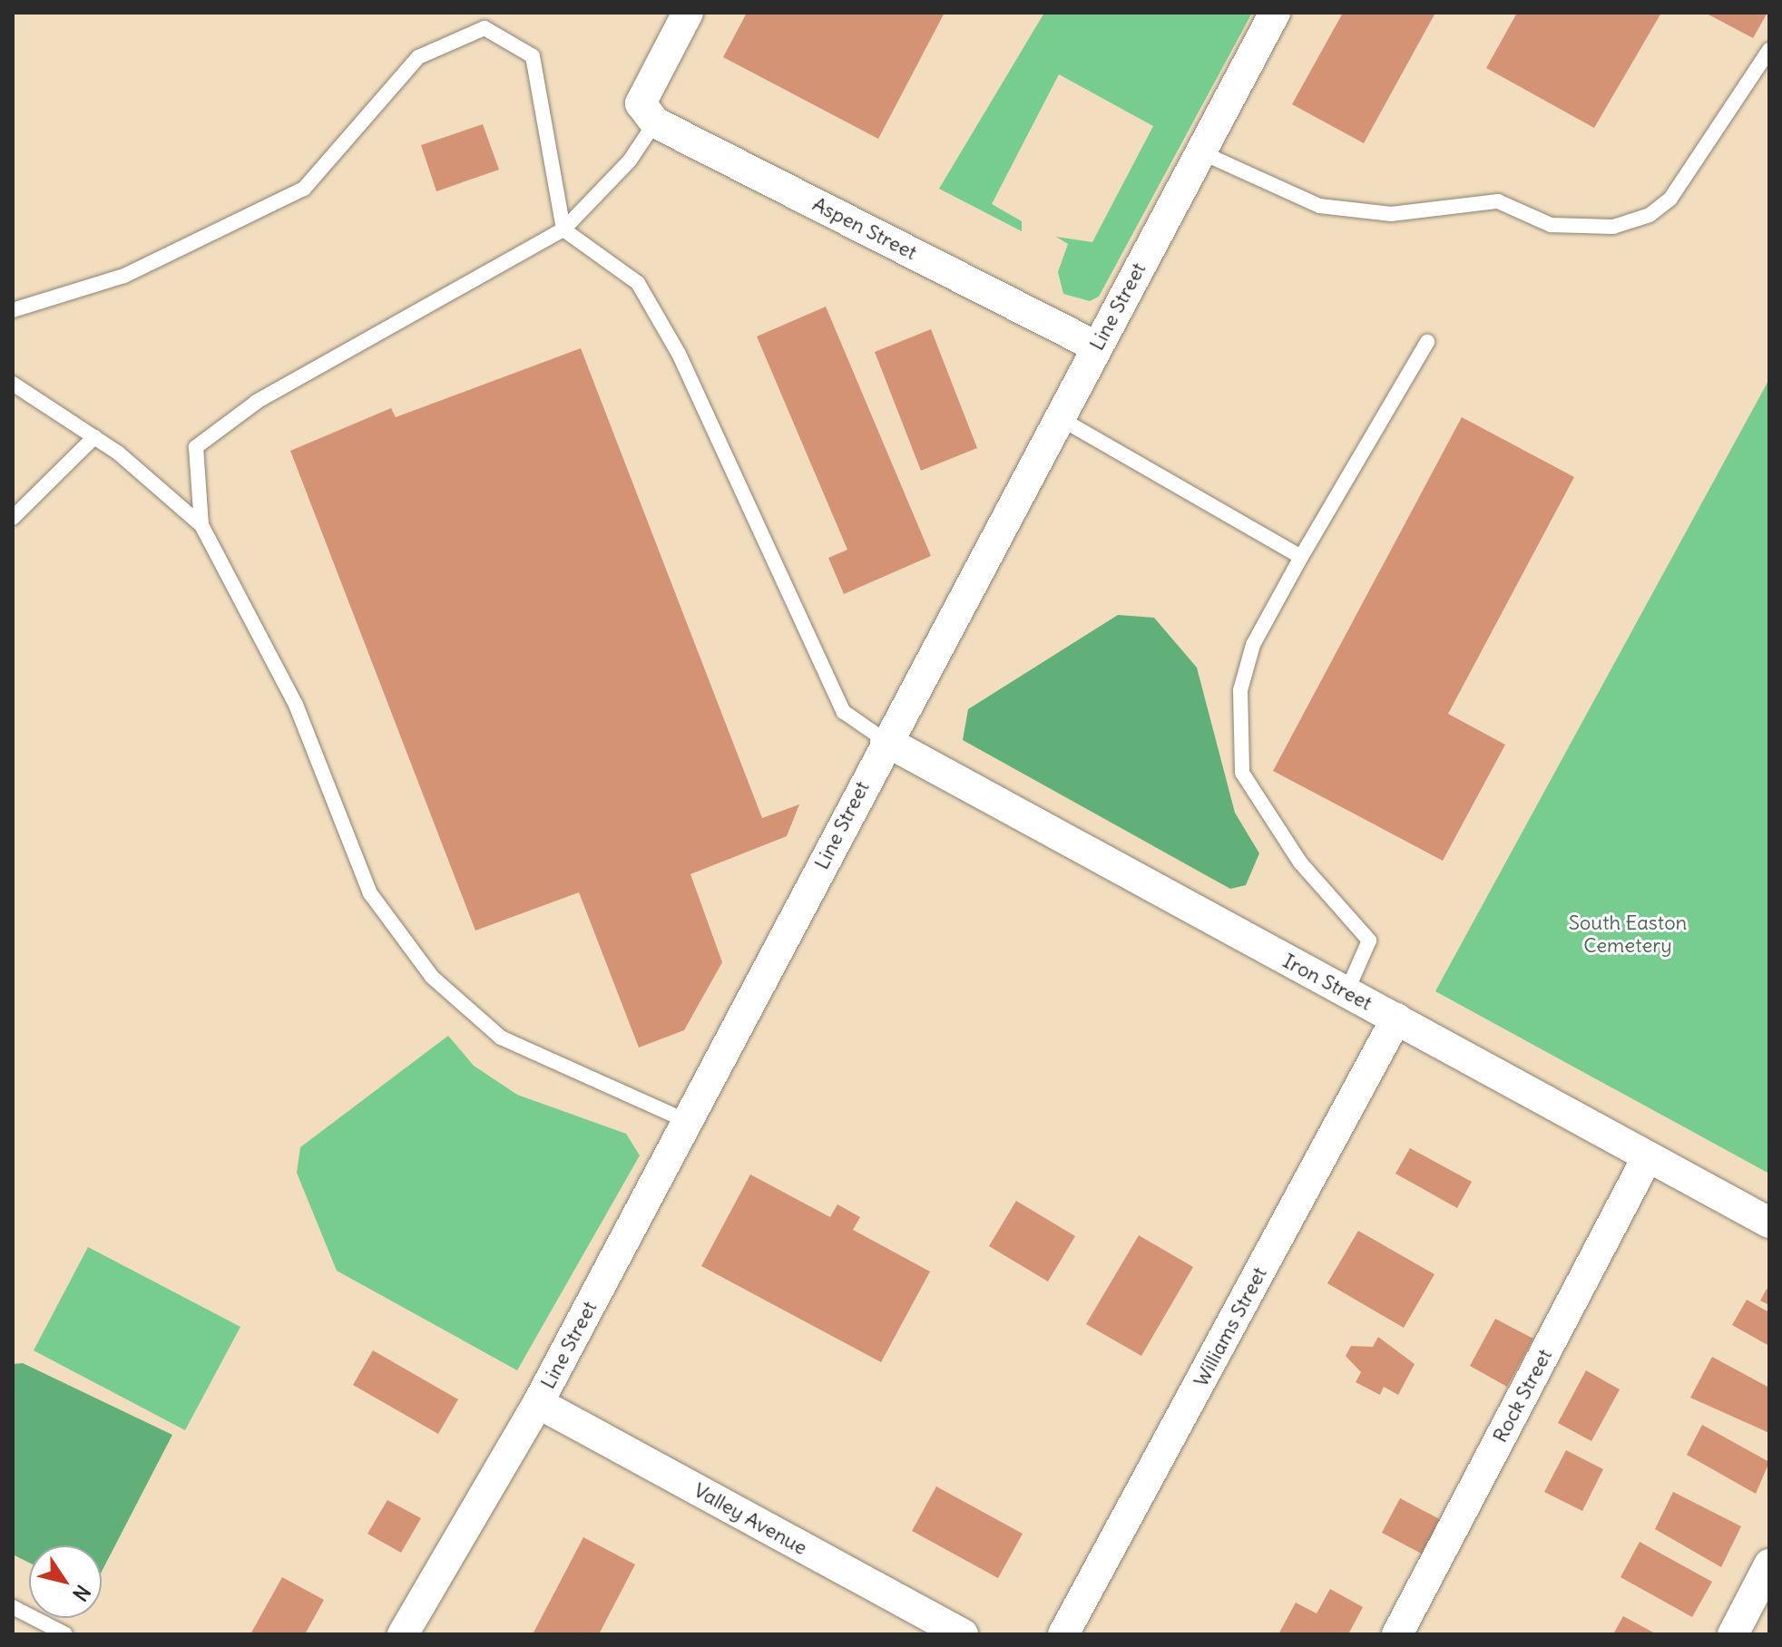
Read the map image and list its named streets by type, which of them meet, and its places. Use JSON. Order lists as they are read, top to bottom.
{
  "streets": {
    "street": [
      "Aspen Street",
      "Line Street",
      "Iron Street",
      "Williams Street",
      "Rock Street",
      "Valley Avenue"
    ]
  },
  "crossings": [
    ["Aspen Street", "Line Street"],
    ["Line Street", "Iron Street"],
    ["Line Street", "Valley Avenue"],
    ["Iron Street", "Williams Street"],
    ["Iron Street", "Rock Street"]
  ],
  "parks": ["South Easton Cemetery"],
  "north": "bottom right"
}
